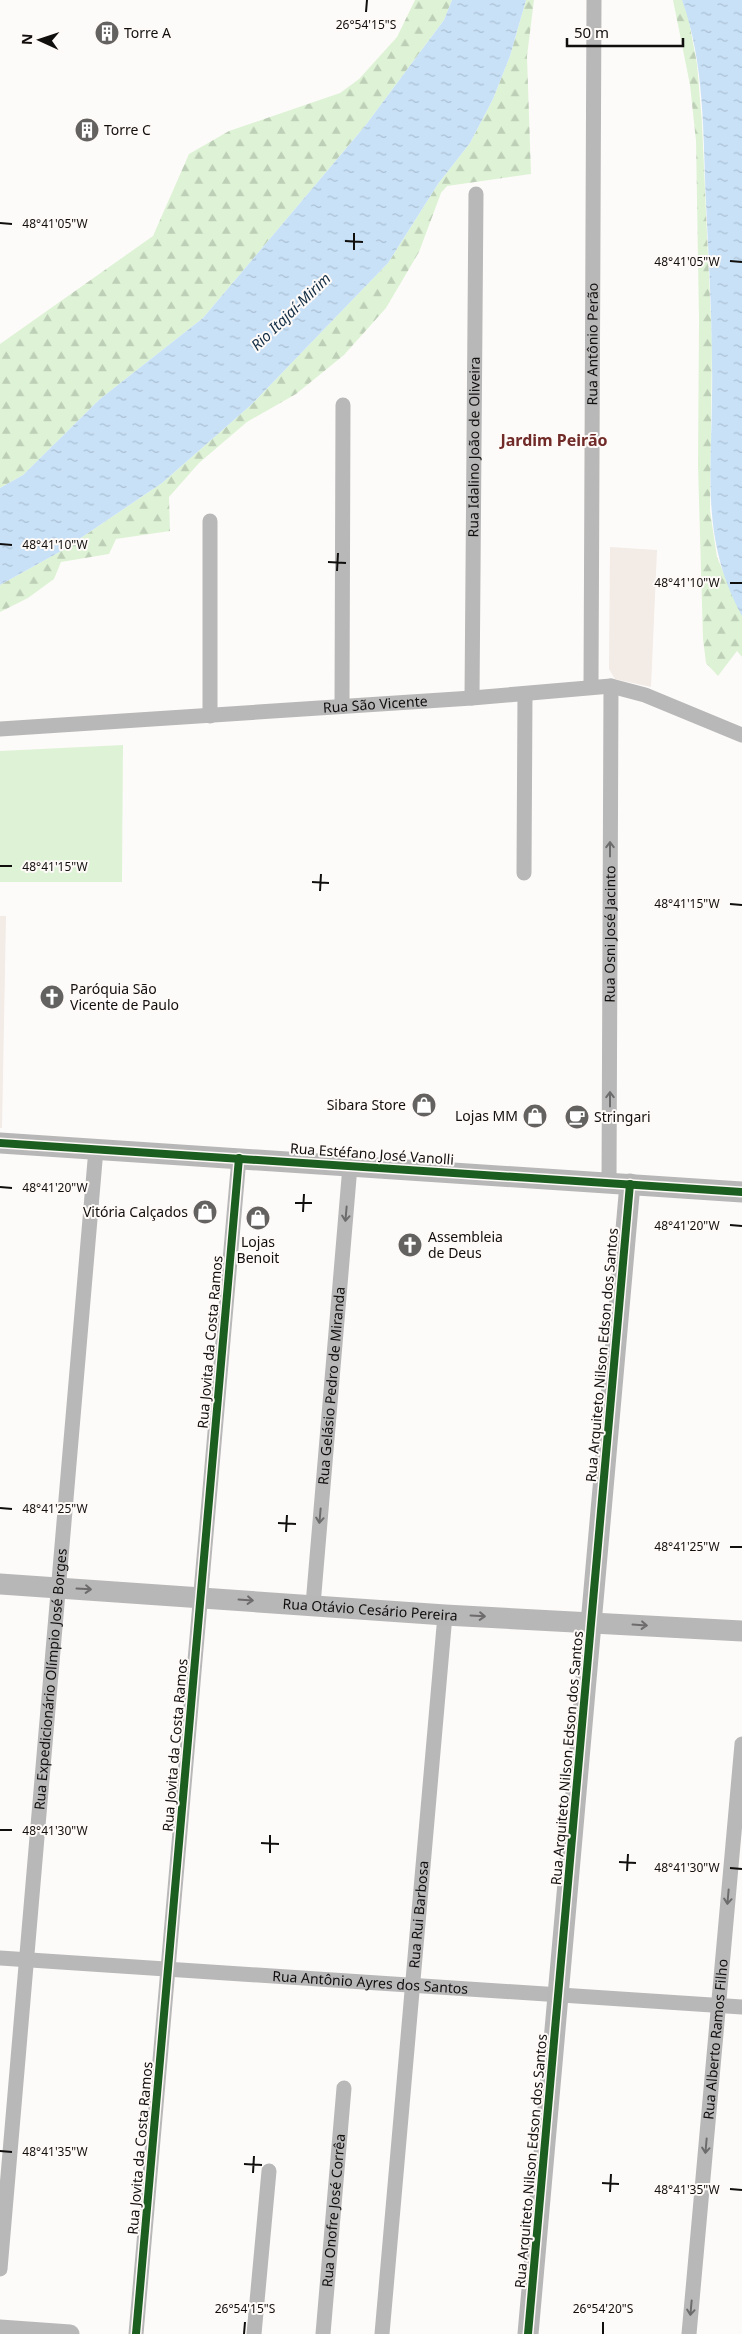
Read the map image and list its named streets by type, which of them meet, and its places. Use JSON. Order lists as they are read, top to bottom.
{
  "streets": {
    "main road": ["Rua Estéfano José Vanolli", "Rua Arquiteto Nilson Edson dos Santos", "Rua Otávio Cesário Pereira"],
    "street": [
      "Rua Antônio Perão",
      "Rua Idalino João de Oliveira",
      "Rua São Vicente",
      "Rua Osni José Jacinto",
      "Rua Jovita da Costa Ramos",
      "Rua Gelásio Pedro de Miranda",
      "Rua Expedicionário Olímpio José Borges",
      "Rua Rui Barbosa",
      "Rua Antônio Ayres dos Santos",
      "Rua Alberto Ramos Filho",
      "Rua Onofre José Corrêa"
    ]
  },
  "crossings": [
    ["Rua Antônio Perão", "Rua São Vicente"],
    ["Rua Idalino João de Oliveira", "Rua São Vicente"],
    ["Rua São Vicente", "Rua Osni José Jacinto"],
    ["Rua Osni José Jacinto", "Rua Estéfano José Vanolli"],
    ["Rua Estéfano José Vanolli", "Rua Jovita da Costa Ramos"],
    ["Rua Estéfano José Vanolli", "Rua Arquiteto Nilson Edson dos Santos"],
    ["Rua Estéfano José Vanolli", "Rua Gelásio Pedro de Miranda"],
    ["Rua Estéfano José Vanolli", "Rua Expedicionário Olímpio José Borges"],
    ["Rua Jovita da Costa Ramos", "Rua Otávio Cesário Pereira"],
    ["Rua Jovita da Costa Ramos", "Rua Antônio Ayres dos Santos"],
    ["Rua Arquiteto Nilson Edson dos Santos", "Rua Otávio Cesário Pereira"],
    ["Rua Arquiteto Nilson Edson dos Santos", "Rua Antônio Ayres dos Santos"],
    ["Rua Gelásio Pedro de Miranda", "Rua Otávio Cesário Pereira"],
    ["Rua Otávio Cesário Pereira", "Rua Expedicionário Olímpio José Borges"],
    ["Rua Otávio Cesário Pereira", "Rua Rui Barbosa"],
    ["Rua Expedicionário Olímpio José Borges", "Rua Antônio Ayres dos Santos"],
    ["Rua Rui Barbosa", "Rua Antônio Ayres dos Santos"],
    ["Rua Antônio Ayres dos Santos", "Rua Alberto Ramos Filho"]
  ],
  "one_way": ["Rua Gelásio Pedro de Miranda", "Rua Otávio Cesário Pereira", "Rua Alberto Ramos Filho"],
  "districts": ["Jardim Peirão"],
  "water": ["Rio Itajaí-Mirim"],
  "places": {
    "building": ["Torre A", "Torre C"],
    "church": ["Paróquia São Vicente de Paulo", "Assembleia de Deus"],
    "shop": [
      "Sibara Store",
      "Lojas MM",
      "Vitória Calçados",
      "Lojas Benoit"
    ],
    "cafe": ["Stringari"]
  },
  "scale_bar": "50 m",
  "north": "left",
  "coordinates": [
    "26°54'15\"S",
    "48°41'05\"W",
    "48°41'10\"W",
    "48°41'15\"W",
    "48°41'20\"W",
    "48°41'25\"W",
    "48°41'30\"W",
    "48°41'35\"W",
    "26°54'20\"S"
  ]
}
